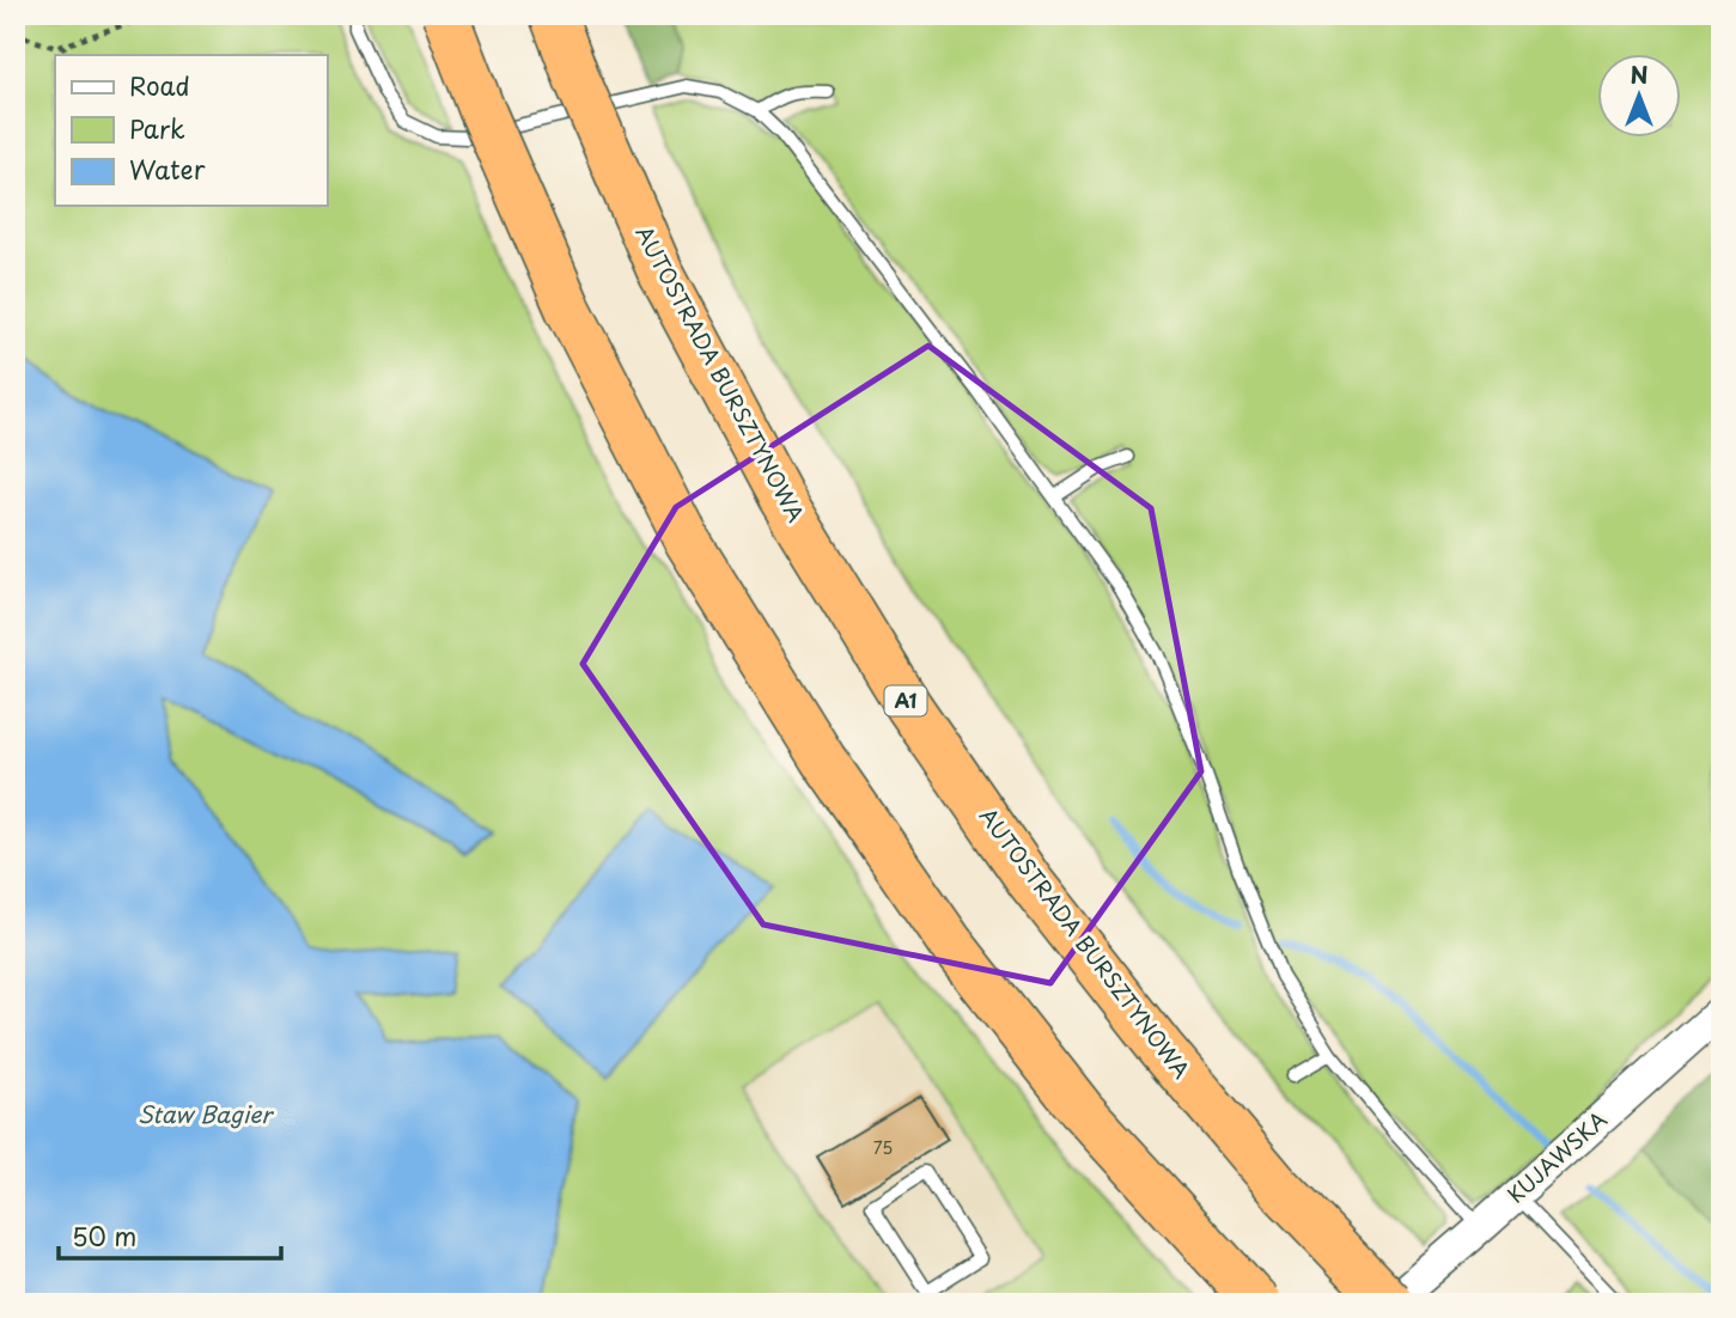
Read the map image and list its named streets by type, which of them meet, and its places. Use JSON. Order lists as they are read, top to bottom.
{
  "streets": {
    "highway": ["AUTOSTRADA BURSZTYNOWA", "A1"],
    "street": ["KUJAWSKA"]
  },
  "crossings": [
    ["AUTOSTRADA BURSZTYNOWA", "KUJAWSKA"]
  ],
  "water": ["Staw Bagier"],
  "house_numbers": ["75"],
  "legend": ["Road", "Park", "Water"],
  "scale_bar": "50 m",
  "north": "top"
}
